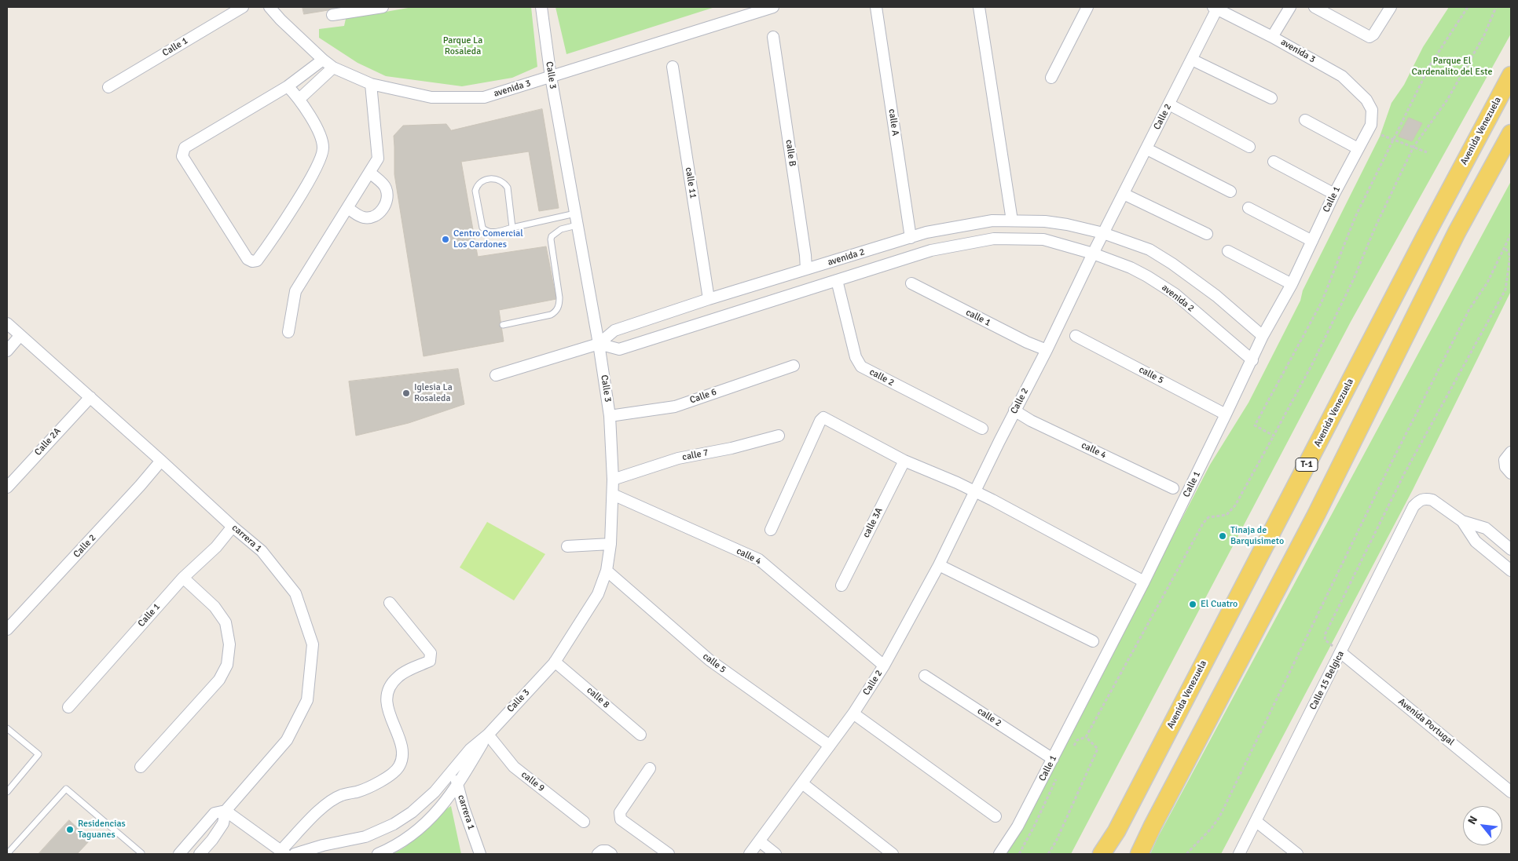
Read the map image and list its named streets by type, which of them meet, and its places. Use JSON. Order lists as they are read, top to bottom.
{
  "streets": {
    "main road": ["Avenida Venezuela", "T-1"],
    "street": [
      "Calle 1",
      "avenida 3",
      "Calle 3",
      "Calle 2",
      "calle A",
      "calle B",
      "calle 11",
      "avenida 2",
      "calle 1",
      "calle 5",
      "calle 2",
      "Calle 6",
      "Calle 2A",
      "calle 4",
      "calle 7",
      "calle 3A",
      "carrera 1",
      "Calle 15 Belgica",
      "calle 8",
      "Avenida Portugal",
      "calle 9"
    ]
  },
  "crossings": [
    ["Calle 1", "avenida 3"],
    ["Calle 1", "avenida 2"],
    ["Calle 1", "calle 5"],
    ["Calle 1", "calle 2"],
    ["Calle 1", "carrera 1"],
    ["avenida 3", "Calle 3"],
    ["avenida 3", "Calle 2"],
    ["Calle 3", "avenida 2"],
    ["Calle 3", "calle 5"],
    ["Calle 3", "Calle 6"],
    ["Calle 3", "calle 4"],
    ["Calle 3", "calle 7"],
    ["Calle 3", "calle 8"],
    ["Calle 3", "calle 9"],
    ["Calle 2", "avenida 2"],
    ["Calle 2", "calle 1"],
    ["Calle 2", "calle 5"],
    ["Calle 2", "calle 4"],
    ["Calle 2", "carrera 1"],
    ["calle A", "avenida 2"],
    ["calle B", "avenida 2"],
    ["calle 11", "avenida 2"],
    ["avenida 2", "calle 2"],
    ["Calle 2A", "carrera 1"],
    ["Calle 15 Belgica", "Avenida Portugal"]
  ],
  "parks": ["Parque La Rosaleda", "Parque El Cardenalito del Este"],
  "places": [
    "Centro Comercial Los Cardones",
    "Iglesia La Rosaleda",
    "Tinaja de Barquisimeto",
    "El Cuatro",
    "Residencias Taguanes"
  ],
  "north": "top left"
}
